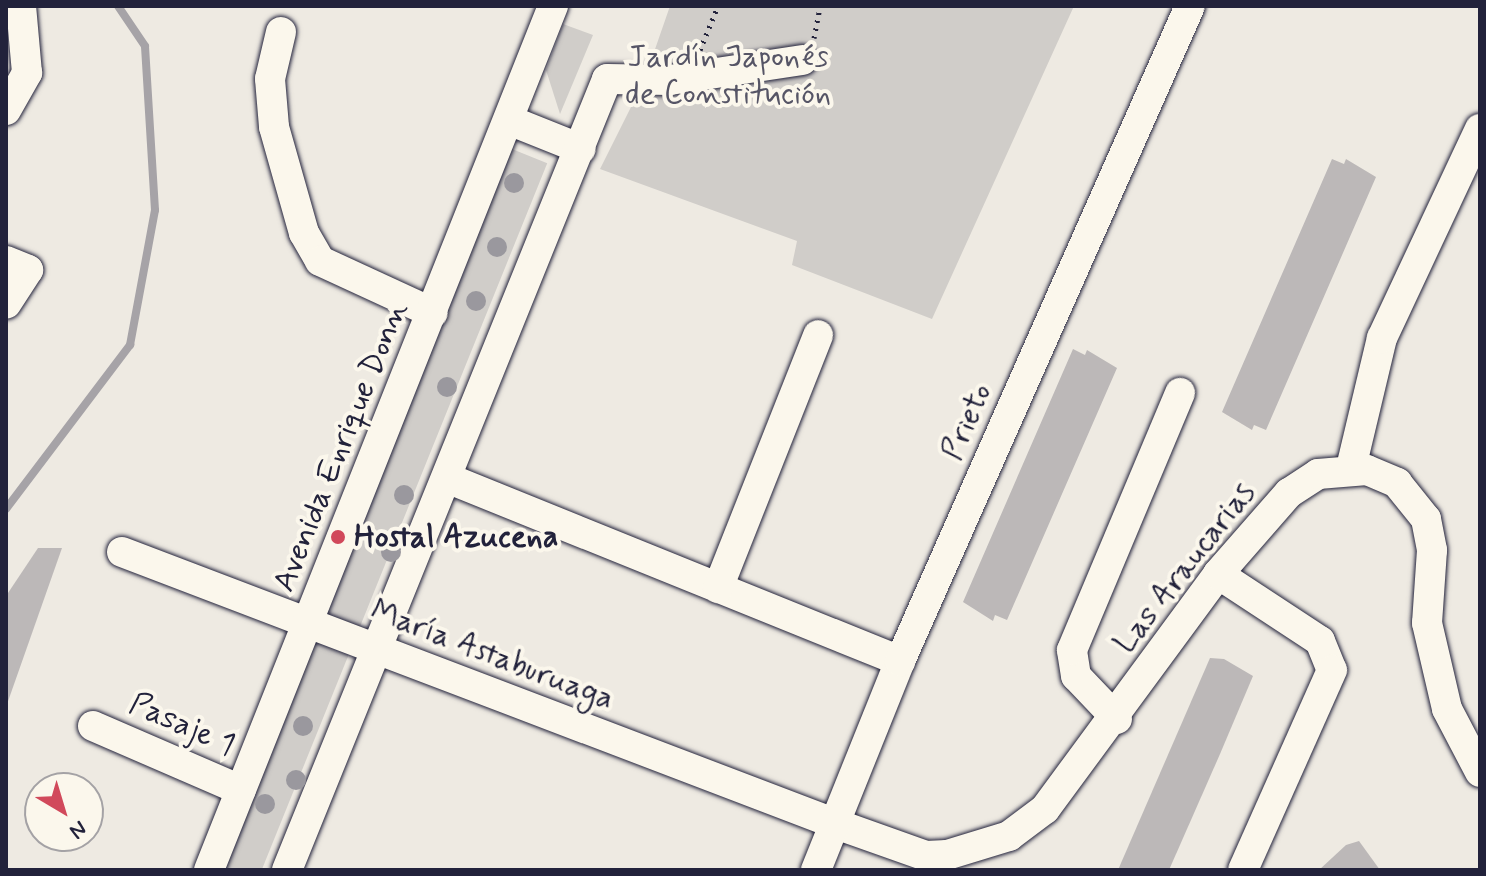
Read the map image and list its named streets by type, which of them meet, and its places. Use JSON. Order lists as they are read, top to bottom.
{
  "streets": {
    "street": [
      "Prieto",
      "Avenida Enrique Donn",
      "Las Araucarias",
      "María Astaburuaga",
      "Pasaje 1"
    ]
  },
  "crossings": [
    ["Prieto", "Las Araucarias"],
    ["Prieto", "María Astaburuaga"],
    ["Avenida Enrique Donn", "María Astaburuaga"],
    ["Avenida Enrique Donn", "Pasaje 1"],
    ["Las Araucarias", "María Astaburuaga"]
  ],
  "parks": ["Jardín Japonés de Constitución"],
  "places": ["Hostal Azucena"],
  "north": "bottom right"
}
